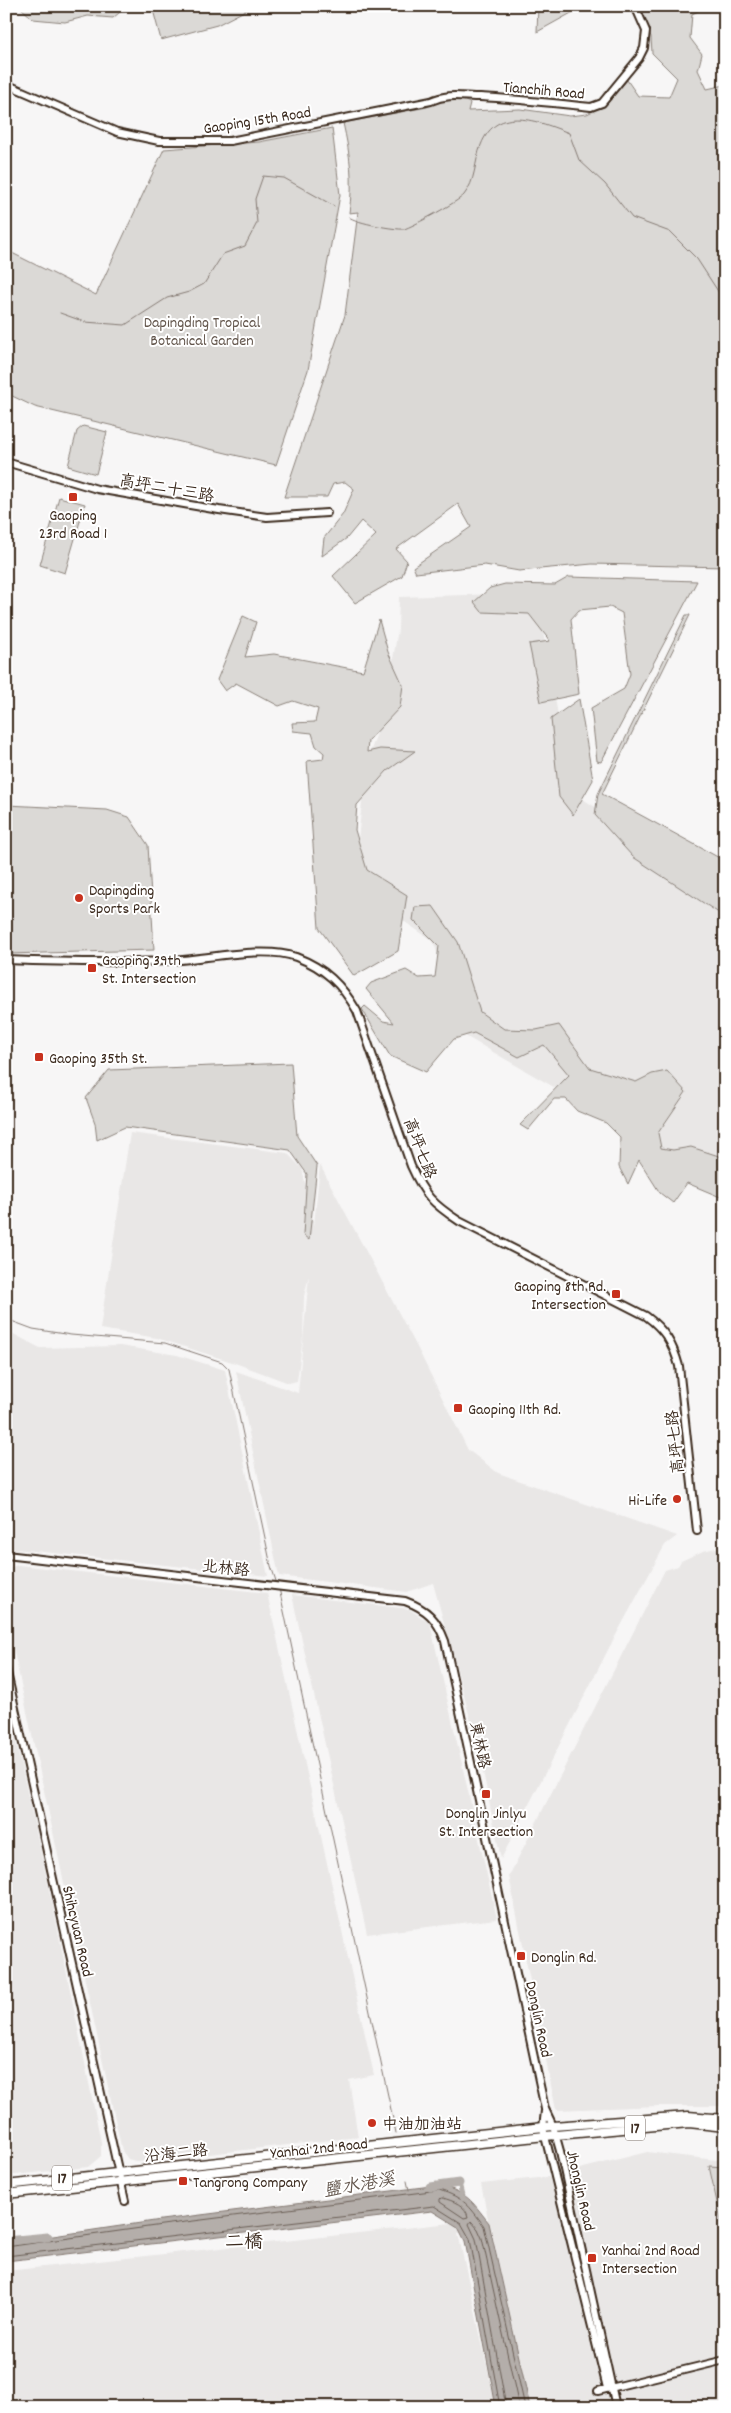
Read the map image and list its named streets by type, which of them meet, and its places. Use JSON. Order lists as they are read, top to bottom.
{
  "streets": {
    "main road": ["17", "Yanhai 2nd Road", "沿海二路"],
    "street": [
      "Tianchih Road",
      "Gaoping 15th Road",
      "高坪二十三路",
      "高坪七路",
      "北林路",
      "Shihcyuan Road",
      "Donglin Road",
      "Jhonglin Road"
    ]
  },
  "crossings": [
    ["Tianchih Road", "Gaoping 15th Road"],
    ["北林路", "Donglin Road"],
    ["Shihcyuan Road", "17"],
    ["Shihcyuan Road", "Yanhai 2nd Road"],
    ["Shihcyuan Road", "沿海二路"],
    ["Donglin Road", "Jhonglin Road"],
    ["17", "Yanhai 2nd Road"],
    ["17", "沿海二路"],
    ["17", "Jhonglin Road"],
    ["Yanhai 2nd Road", "沿海二路"],
    ["Yanhai 2nd Road", "Jhonglin Road"]
  ],
  "districts": ["二橋"],
  "water": ["鹽水港溪"],
  "parks": ["Dapingding Tropical Botanical Garden"],
  "places": {
    "transit": [
      "Gaoping 23rd Road 1",
      "Gaoping 39th St. Intersection",
      "Gaoping 35th St.",
      "Gaoping 8th Rd. Intersection",
      "Gaoping 11th Rd.",
      "Donglin Jinlyu St. Intersection",
      "Donglin Rd.",
      "Tangrong Company",
      "Yanhai 2nd Road Intersection"
    ],
    "other": ["Dapingding Sports Park", "Hi-Life", "中油加油站"]
  }
}
